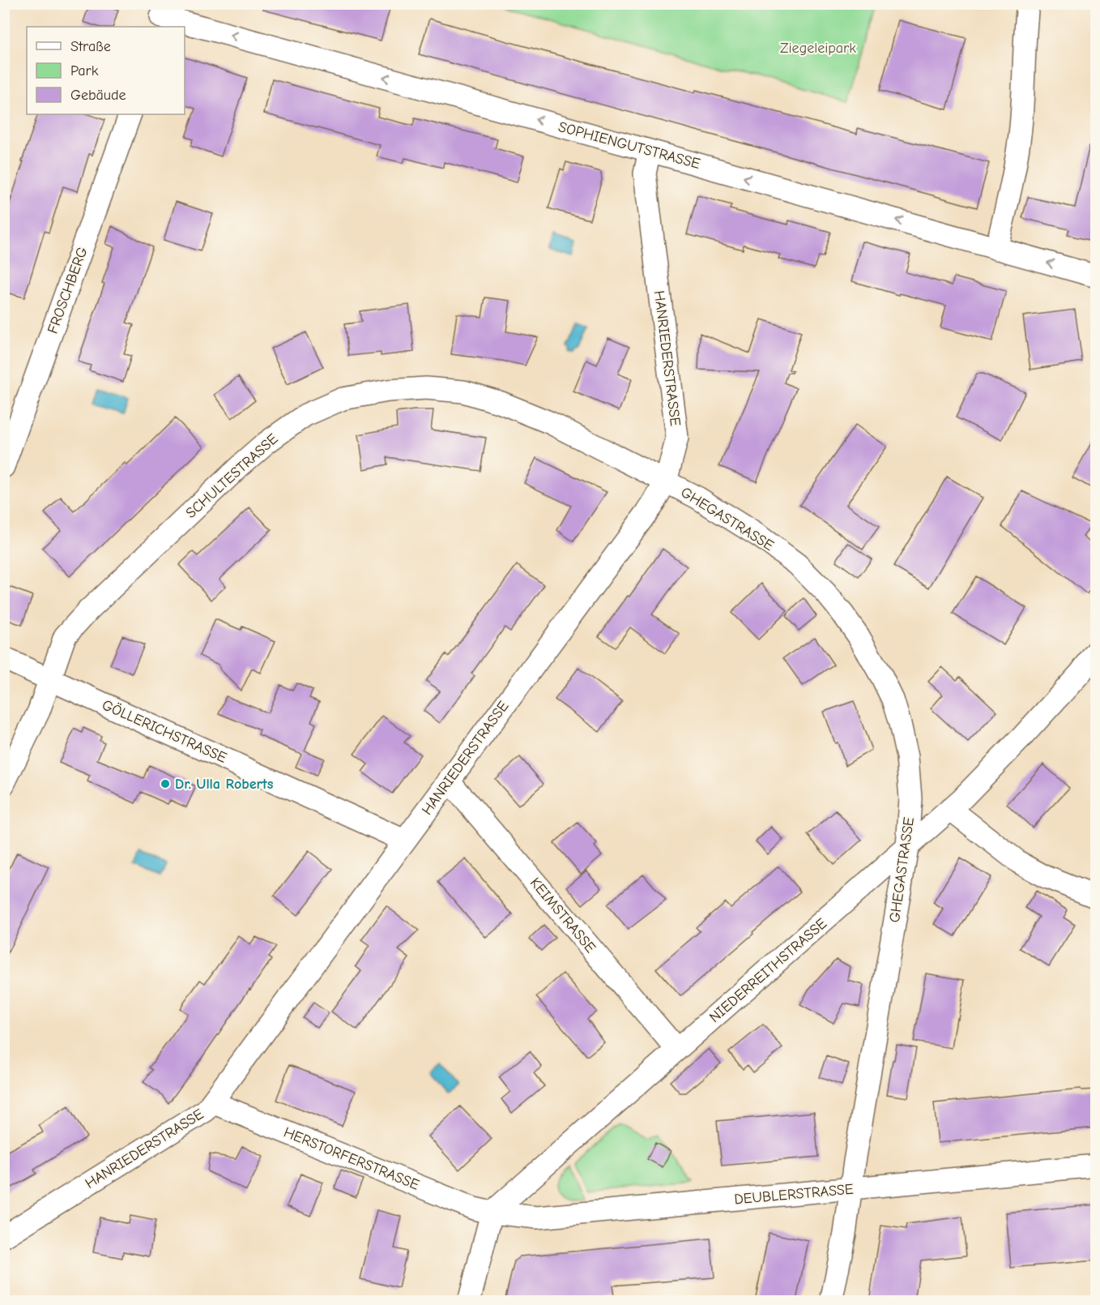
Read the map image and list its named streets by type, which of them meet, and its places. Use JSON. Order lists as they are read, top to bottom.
{
  "streets": {
    "street": [
      "SOPHIENGUTSTRASSE",
      "FROSCHBERG",
      "HANRIEDERSTRASSE",
      "SCHULTESTRASSE",
      "GHEGASTRASSE",
      "GÖLLERICHSTRASSE",
      "KEIMSTRASSE",
      "NIEDERREITHSTRASSE",
      "HERSTORFERSTRASSE",
      "DEUBLERSTRASSE"
    ]
  },
  "crossings": [
    ["SOPHIENGUTSTRASSE", "HANRIEDERSTRASSE"],
    ["HANRIEDERSTRASSE", "SCHULTESTRASSE"],
    ["HANRIEDERSTRASSE", "GHEGASTRASSE"],
    ["HANRIEDERSTRASSE", "GÖLLERICHSTRASSE"],
    ["HANRIEDERSTRASSE", "KEIMSTRASSE"],
    ["HANRIEDERSTRASSE", "HERSTORFERSTRASSE"],
    ["SCHULTESTRASSE", "GHEGASTRASSE"],
    ["SCHULTESTRASSE", "GÖLLERICHSTRASSE"],
    ["GHEGASTRASSE", "NIEDERREITHSTRASSE"],
    ["GHEGASTRASSE", "DEUBLERSTRASSE"],
    ["KEIMSTRASSE", "NIEDERREITHSTRASSE"],
    ["NIEDERREITHSTRASSE", "HERSTORFERSTRASSE"],
    ["NIEDERREITHSTRASSE", "DEUBLERSTRASSE"],
    ["HERSTORFERSTRASSE", "DEUBLERSTRASSE"]
  ],
  "one_way": ["SOPHIENGUTSTRASSE"],
  "parks": ["Ziegeleipark"],
  "places": ["Dr. Ulla Roberts"],
  "legend": ["Straße", "Park", "Gebäude"]
}
